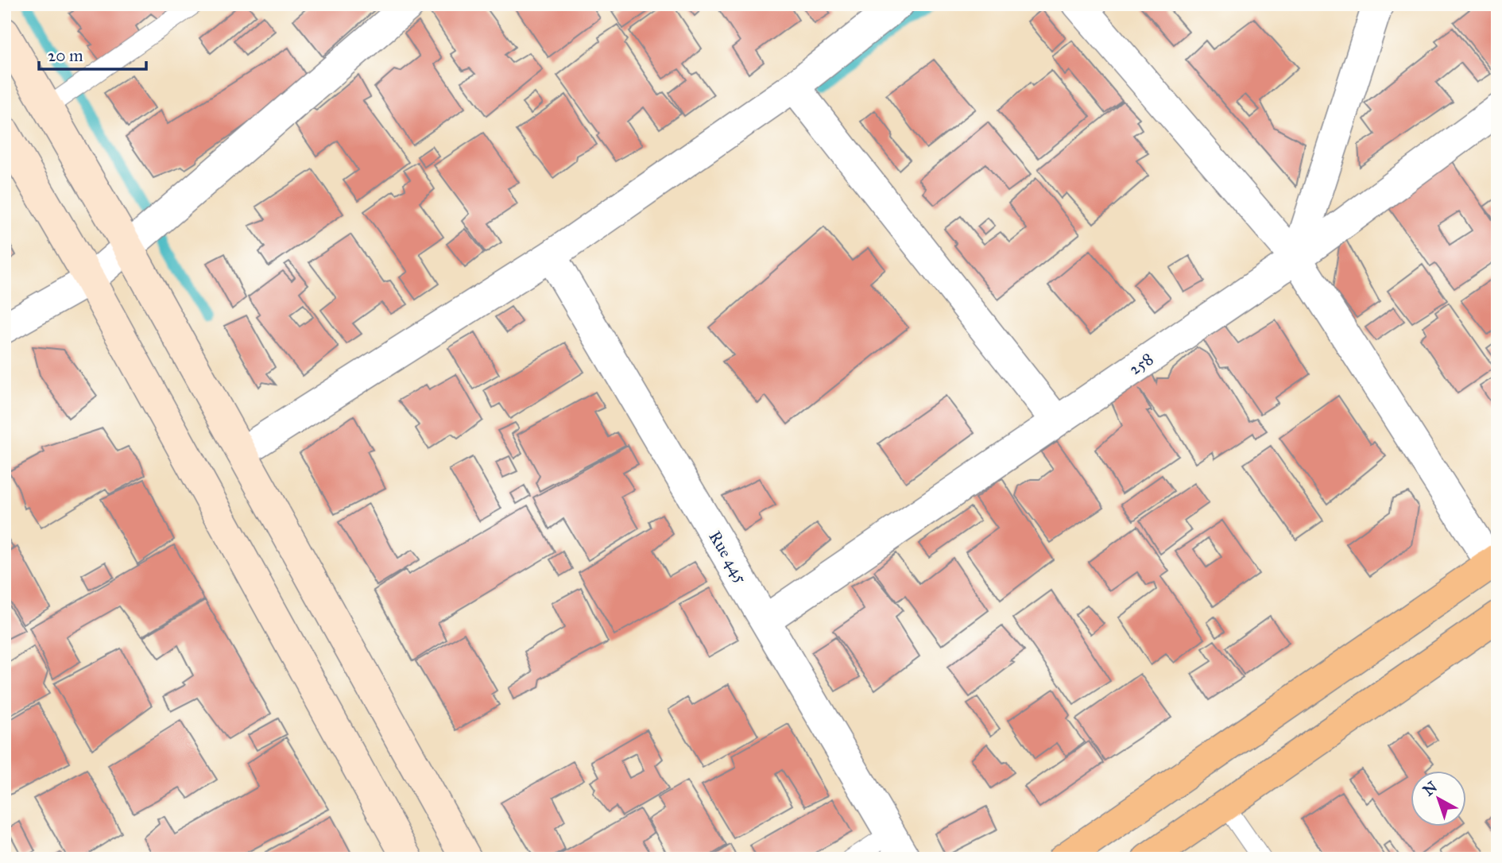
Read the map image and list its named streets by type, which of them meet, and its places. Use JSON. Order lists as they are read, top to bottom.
{
  "streets": {
    "street": ["258", "Rue 445"]
  },
  "crossings": [
    ["258", "Rue 445"]
  ],
  "scale_bar": "20 m",
  "north": "top left"
}
